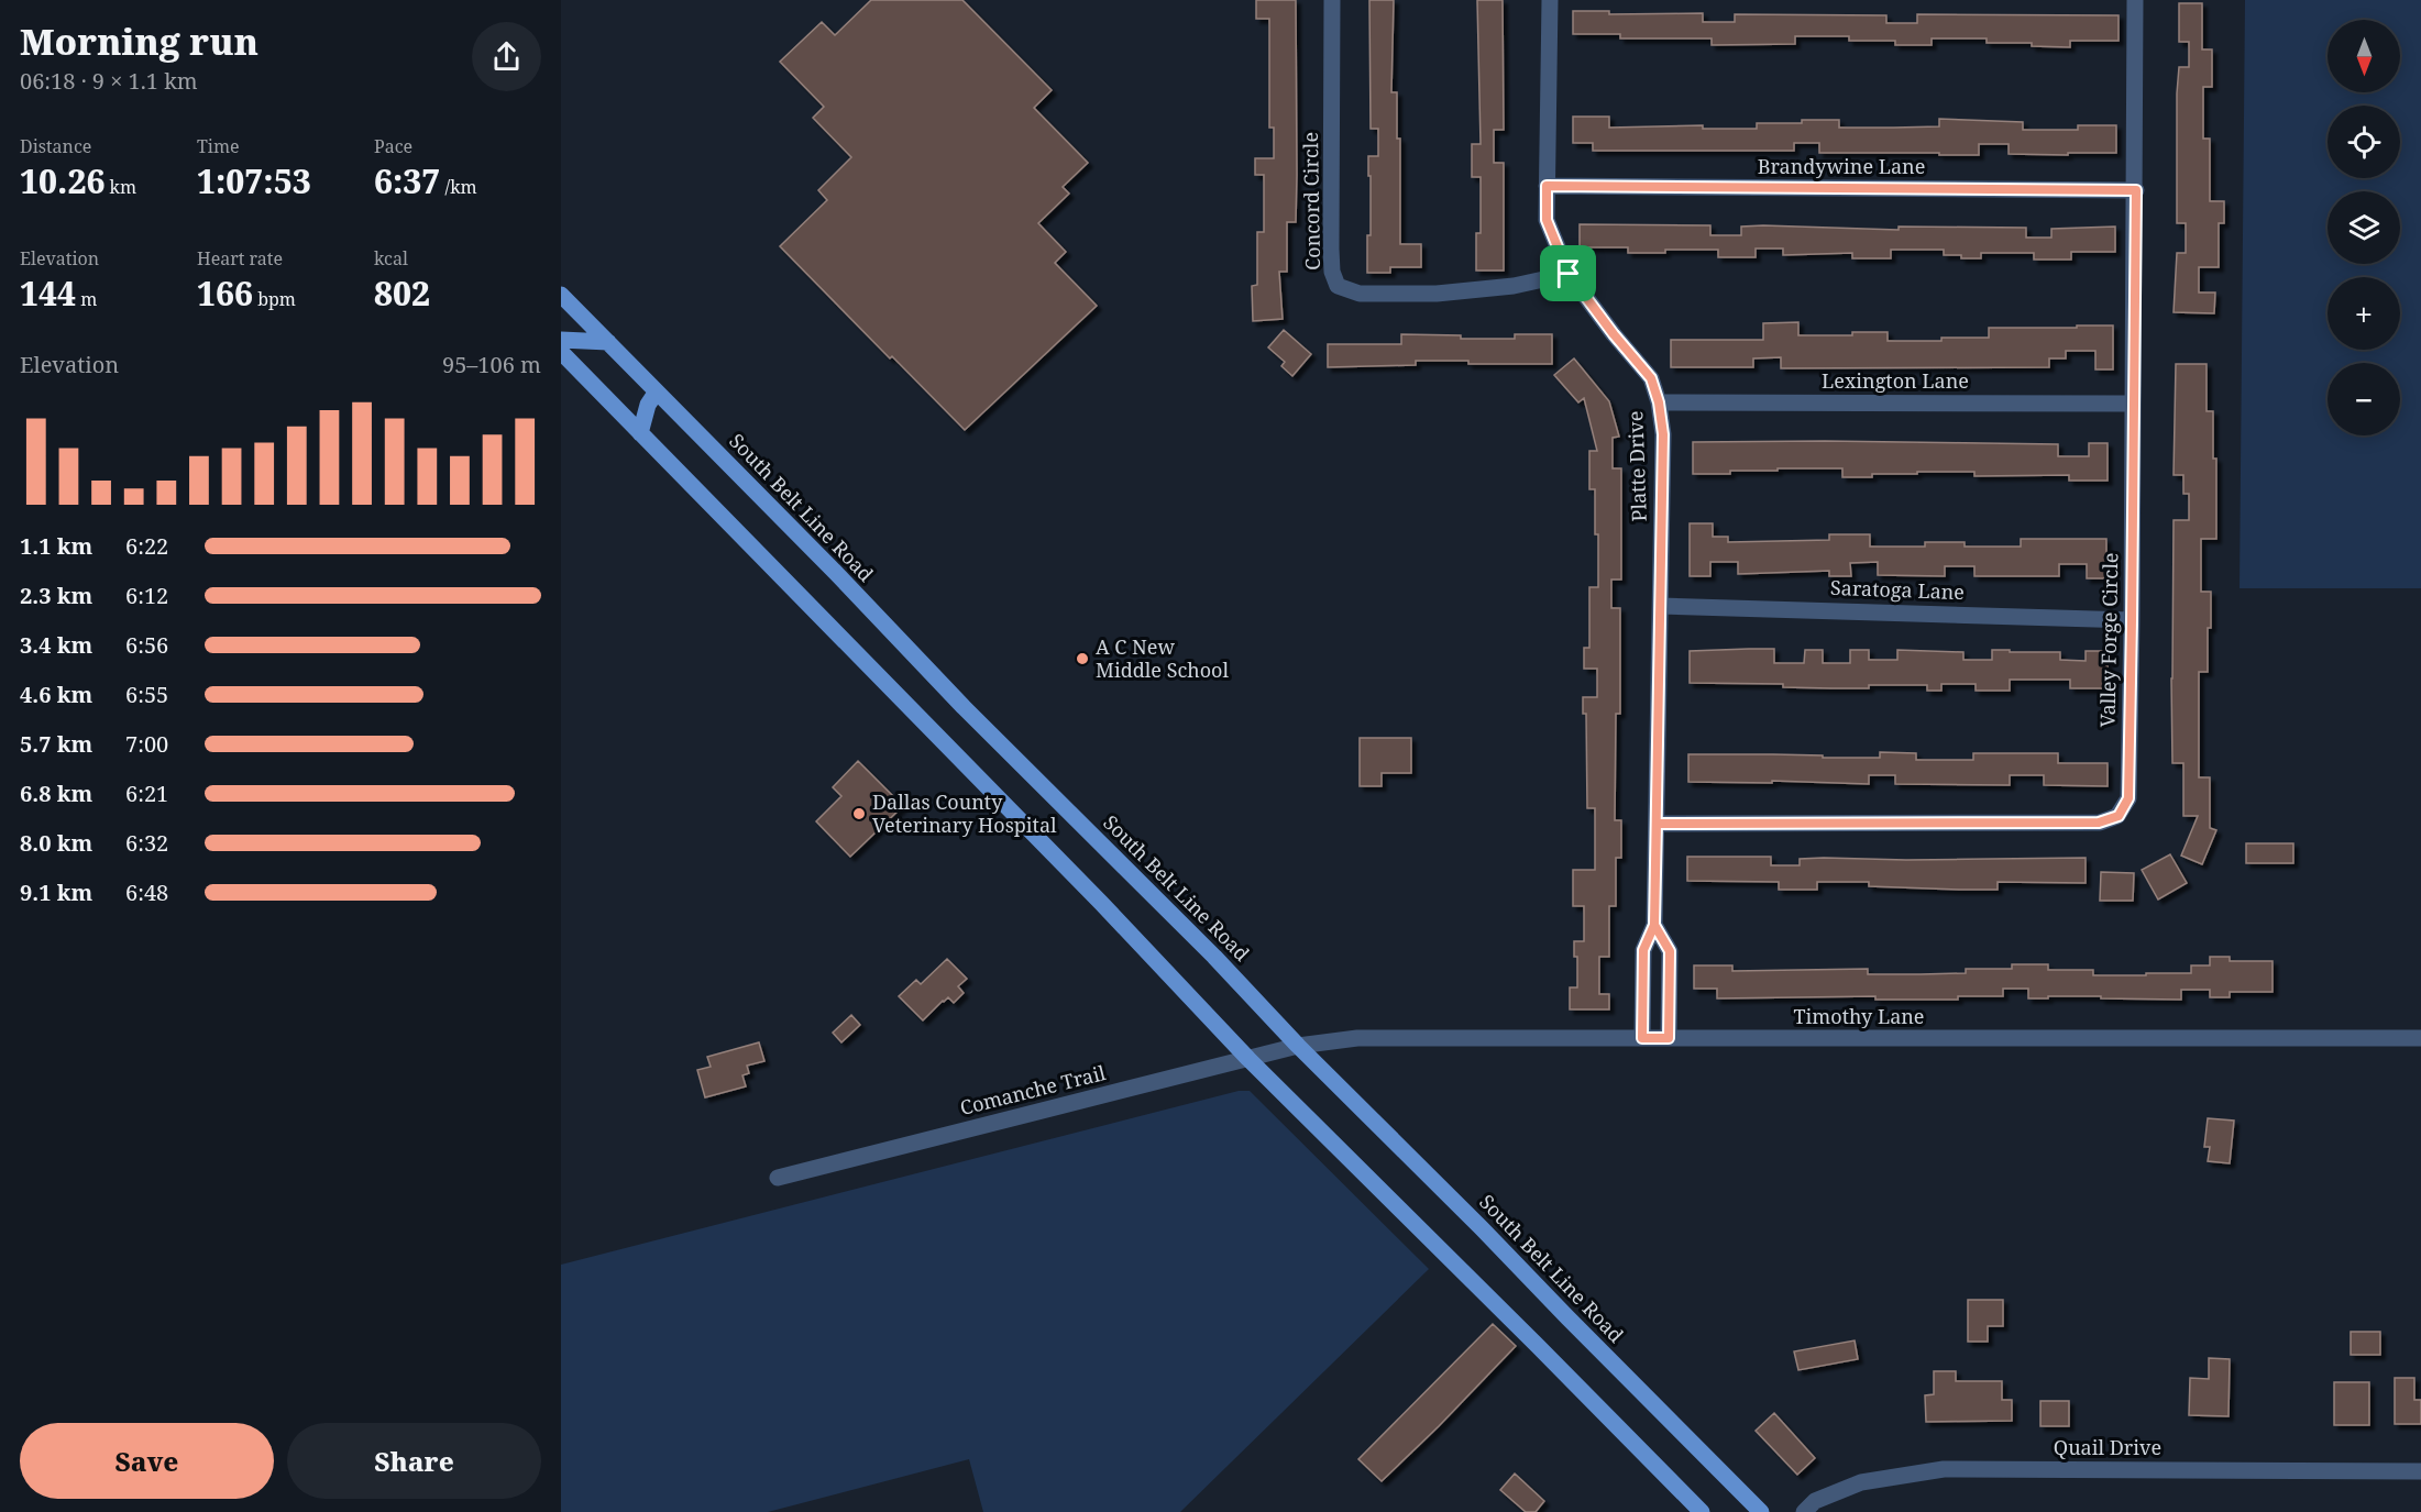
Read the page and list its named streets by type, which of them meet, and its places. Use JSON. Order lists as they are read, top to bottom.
{
  "streets": {
    "main road": ["South Belt Line Road"],
    "street": [
      "Brandywine Lane",
      "Concord Circle",
      "Lexington Lane",
      "Platte Drive",
      "Saratoga Lane",
      "Valley Forge Circle",
      "Timothy Lane",
      "Comanche Trail",
      "Quail Drive"
    ]
  },
  "crossings": [
    ["Brandywine Lane", "Platte Drive"],
    ["Brandywine Lane", "Valley Forge Circle"],
    ["Concord Circle", "Platte Drive"],
    ["Lexington Lane", "Platte Drive"],
    ["Lexington Lane", "Valley Forge Circle"],
    ["Platte Drive", "Saratoga Lane"],
    ["Platte Drive", "Valley Forge Circle"],
    ["Platte Drive", "Timothy Lane"],
    ["South Belt Line Road", "Timothy Lane"],
    ["South Belt Line Road", "Comanche Trail"],
    ["Saratoga Lane", "Valley Forge Circle"],
    ["Timothy Lane", "Comanche Trail"]
  ],
  "places": ["A C New Middle School", "Dallas County Veterinary Hospital"],
  "north": "bottom",
  "page": {
    "heading": ["Morning run", "06:18 · 9 × 1.1 km"],
    "map_buttons": ["+", "−"],
    "stats": [
      ["Distance", "10.26 km"],
      ["Time", "1:07:53"],
      ["Pace", "6:37 /km"],
      ["Elevation", "144 m"],
      ["Heart rate", "166 bpm"],
      ["kcal", "802"]
    ],
    "chart": ["Elevation", "95–106 m"],
    "list": [
      {
        "name": "1.1 km",
        "note": "6:22"
      },
      {
        "name": "2.3 km",
        "note": "6:12"
      },
      {
        "name": "3.4 km",
        "note": "6:56"
      },
      {
        "name": "4.6 km",
        "note": "6:55"
      },
      {
        "name": "5.7 km",
        "note": "7:00"
      },
      {
        "name": "6.8 km",
        "note": "6:21"
      },
      {
        "name": "8.0 km",
        "note": "6:32"
      },
      {
        "name": "9.1 km",
        "note": "6:48"
      }
    ],
    "buttons": ["Save", "Share"]
  }
}
